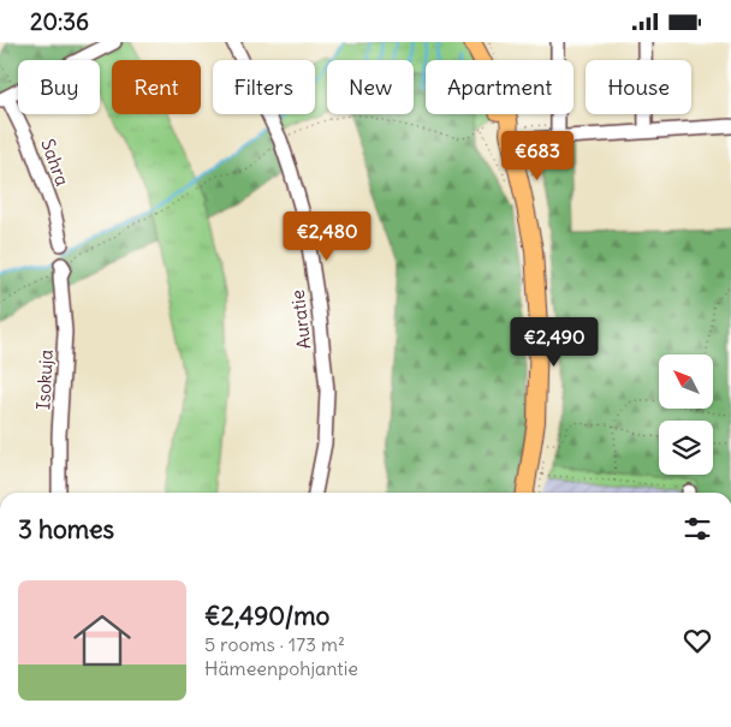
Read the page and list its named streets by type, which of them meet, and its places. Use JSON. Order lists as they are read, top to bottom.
{
  "streets": {
    "street": ["Sahra", "Auratie", "Isokuja"]
  },
  "north": "top left",
  "page": {
    "status": "20:36",
    "chip": [
      "Buy",
      "Rent",
      "Filters",
      "New",
      "Apartment",
      "House"
    ],
    "price": ["€683", "€2,480", "€2,490"],
    "heading": "3 homes",
    "list": [
      {
        "name": "€2,490/mo",
        "note": "5 rooms · 173 m² · Hämeenpohjantie"
      }
    ]
  }
}
